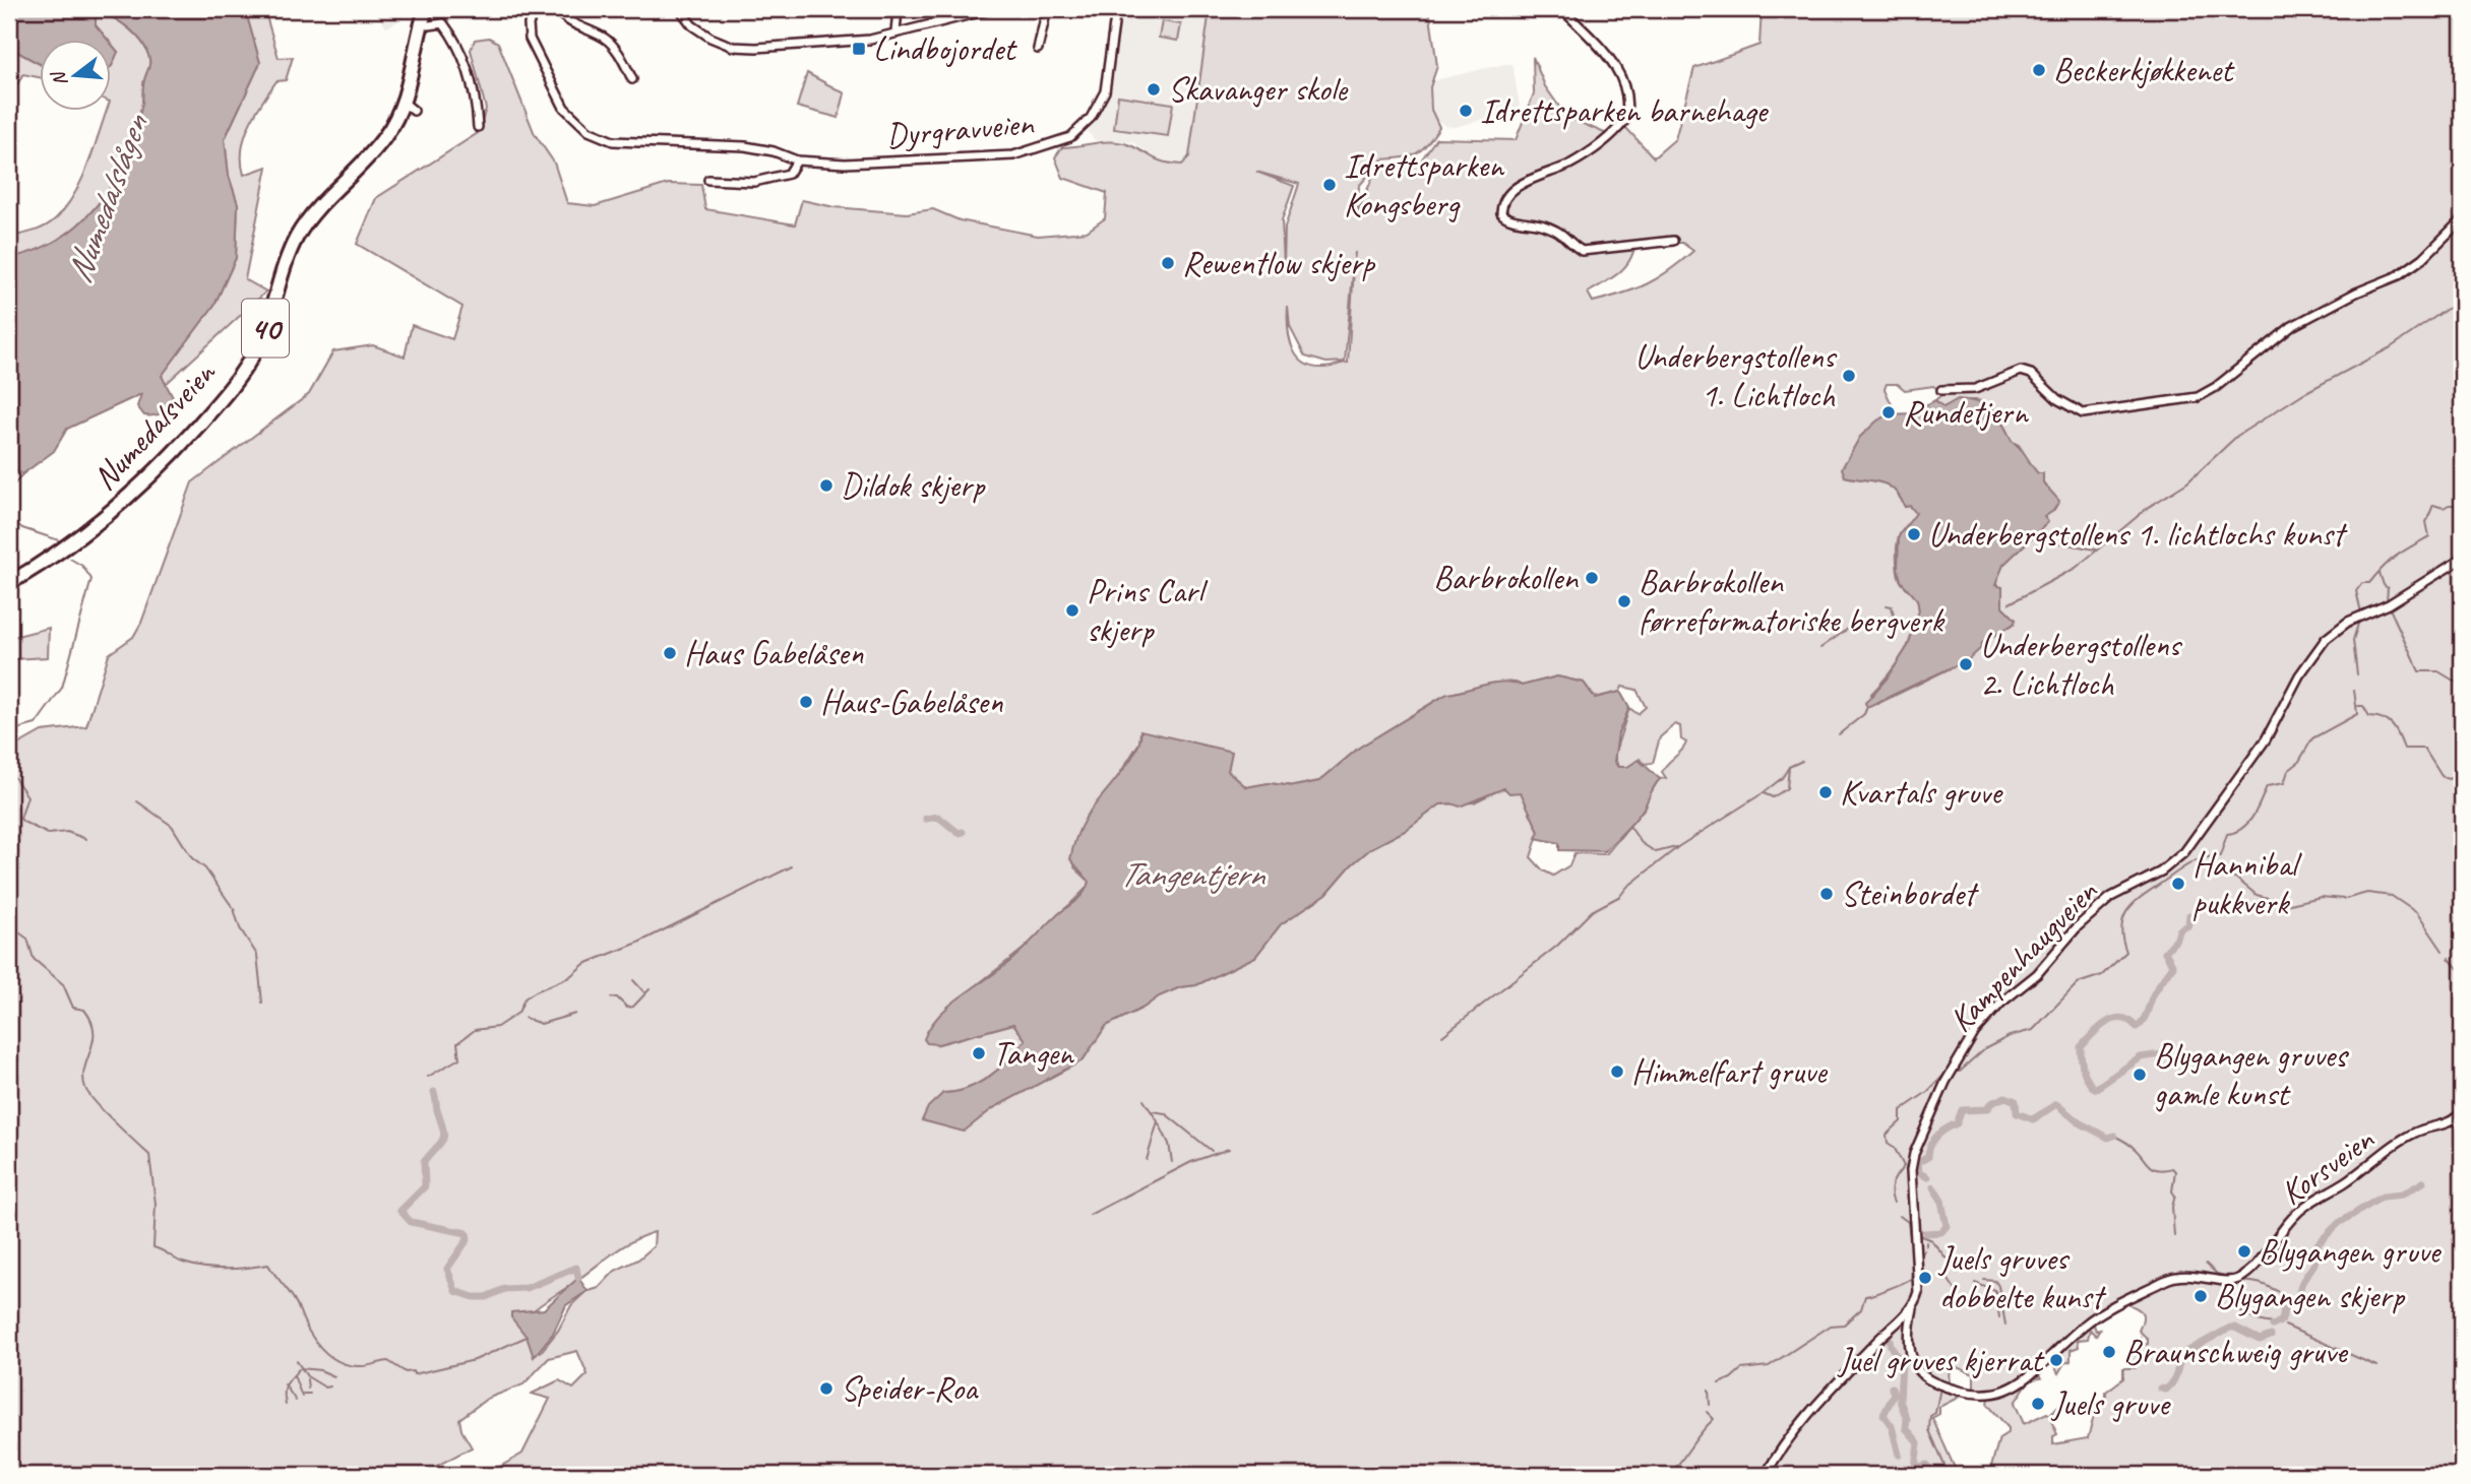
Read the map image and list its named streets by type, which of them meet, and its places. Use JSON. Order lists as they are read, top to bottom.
{
  "streets": {
    "main road": ["40", "Numedalsveien"],
    "street": ["Dyrgravveien", "Kampenhaugveien", "Korsveien"]
  },
  "crossings": [
    ["Kampenhaugveien", "Korsveien"]
  ],
  "water": ["Numedalslågen", "Tangentjern"],
  "places": {
    "transit": ["Lindbojordet"],
    "other": [
      "Beckerkjøkkenet",
      "Skavanger skole",
      "Idrettsparken barnehage",
      "Idrettsparken Kongsberg",
      "Rewentlow skjerp",
      "Underbergstollens 1. Lichtloch",
      "Rundetjern",
      "Dildok skjerp",
      "Underbergstollens 1. lichtlochs kunst",
      "Barbrokollen",
      "Barbrokollen førreformatoriske bergverk",
      "Prins Carl skjerp",
      "Haus Gabelåsen",
      "Underbergstollens 2. Lichtloch",
      "Haus-Gabelåsen",
      "Kvartals gruve",
      "Hannibal pukkverk",
      "Steinbordet",
      "Tangen",
      "Himmelfart gruve",
      "Blygangen gruves gamle kunst",
      "Blygangen gruve",
      "Juels gruves dobbelte kunst",
      "Blygangen skjerp",
      "Braunschweig gruve",
      "Juel gruves kjerrat",
      "Speider-Roa",
      "Juels gruve"
    ]
  },
  "north": "left"
}
